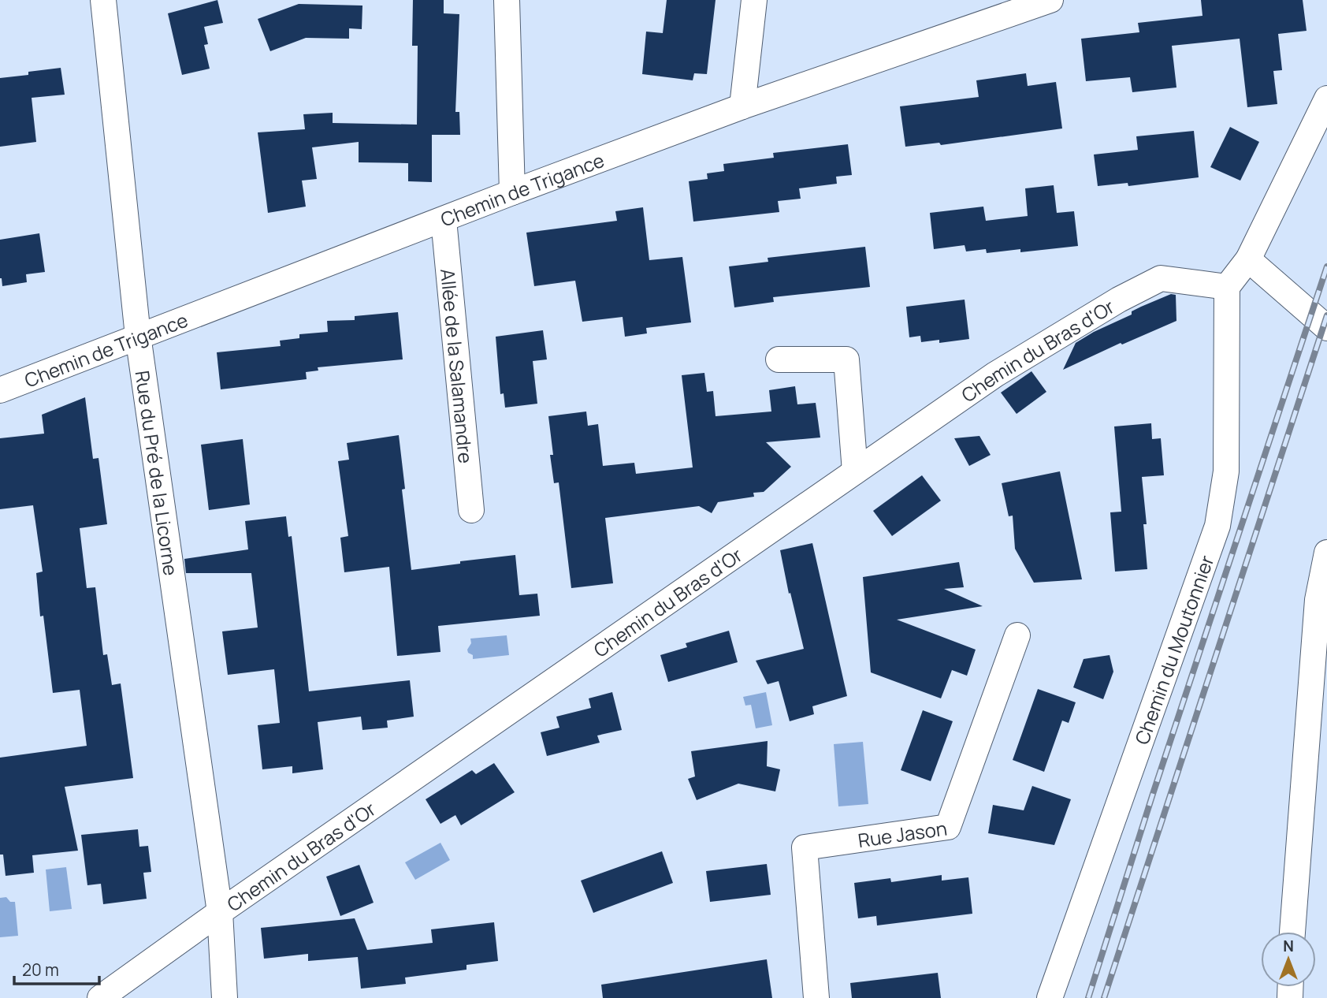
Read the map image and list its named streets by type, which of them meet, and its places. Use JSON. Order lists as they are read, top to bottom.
{
  "streets": {
    "street": [
      "Chemin de Trigance",
      "Chemin du Bras d'Or",
      "Allée de la Salamandre",
      "Rue du Pré de la Licorne",
      "Chemin du Moutonnier",
      "Rue Jason"
    ]
  },
  "crossings": [
    ["Chemin de Trigance", "Allée de la Salamandre"],
    ["Chemin de Trigance", "Rue du Pré de la Licorne"],
    ["Chemin du Bras d'Or", "Rue du Pré de la Licorne"],
    ["Chemin du Bras d'Or", "Chemin du Moutonnier"]
  ],
  "scale_bar": "20 m",
  "north": "top"
}
